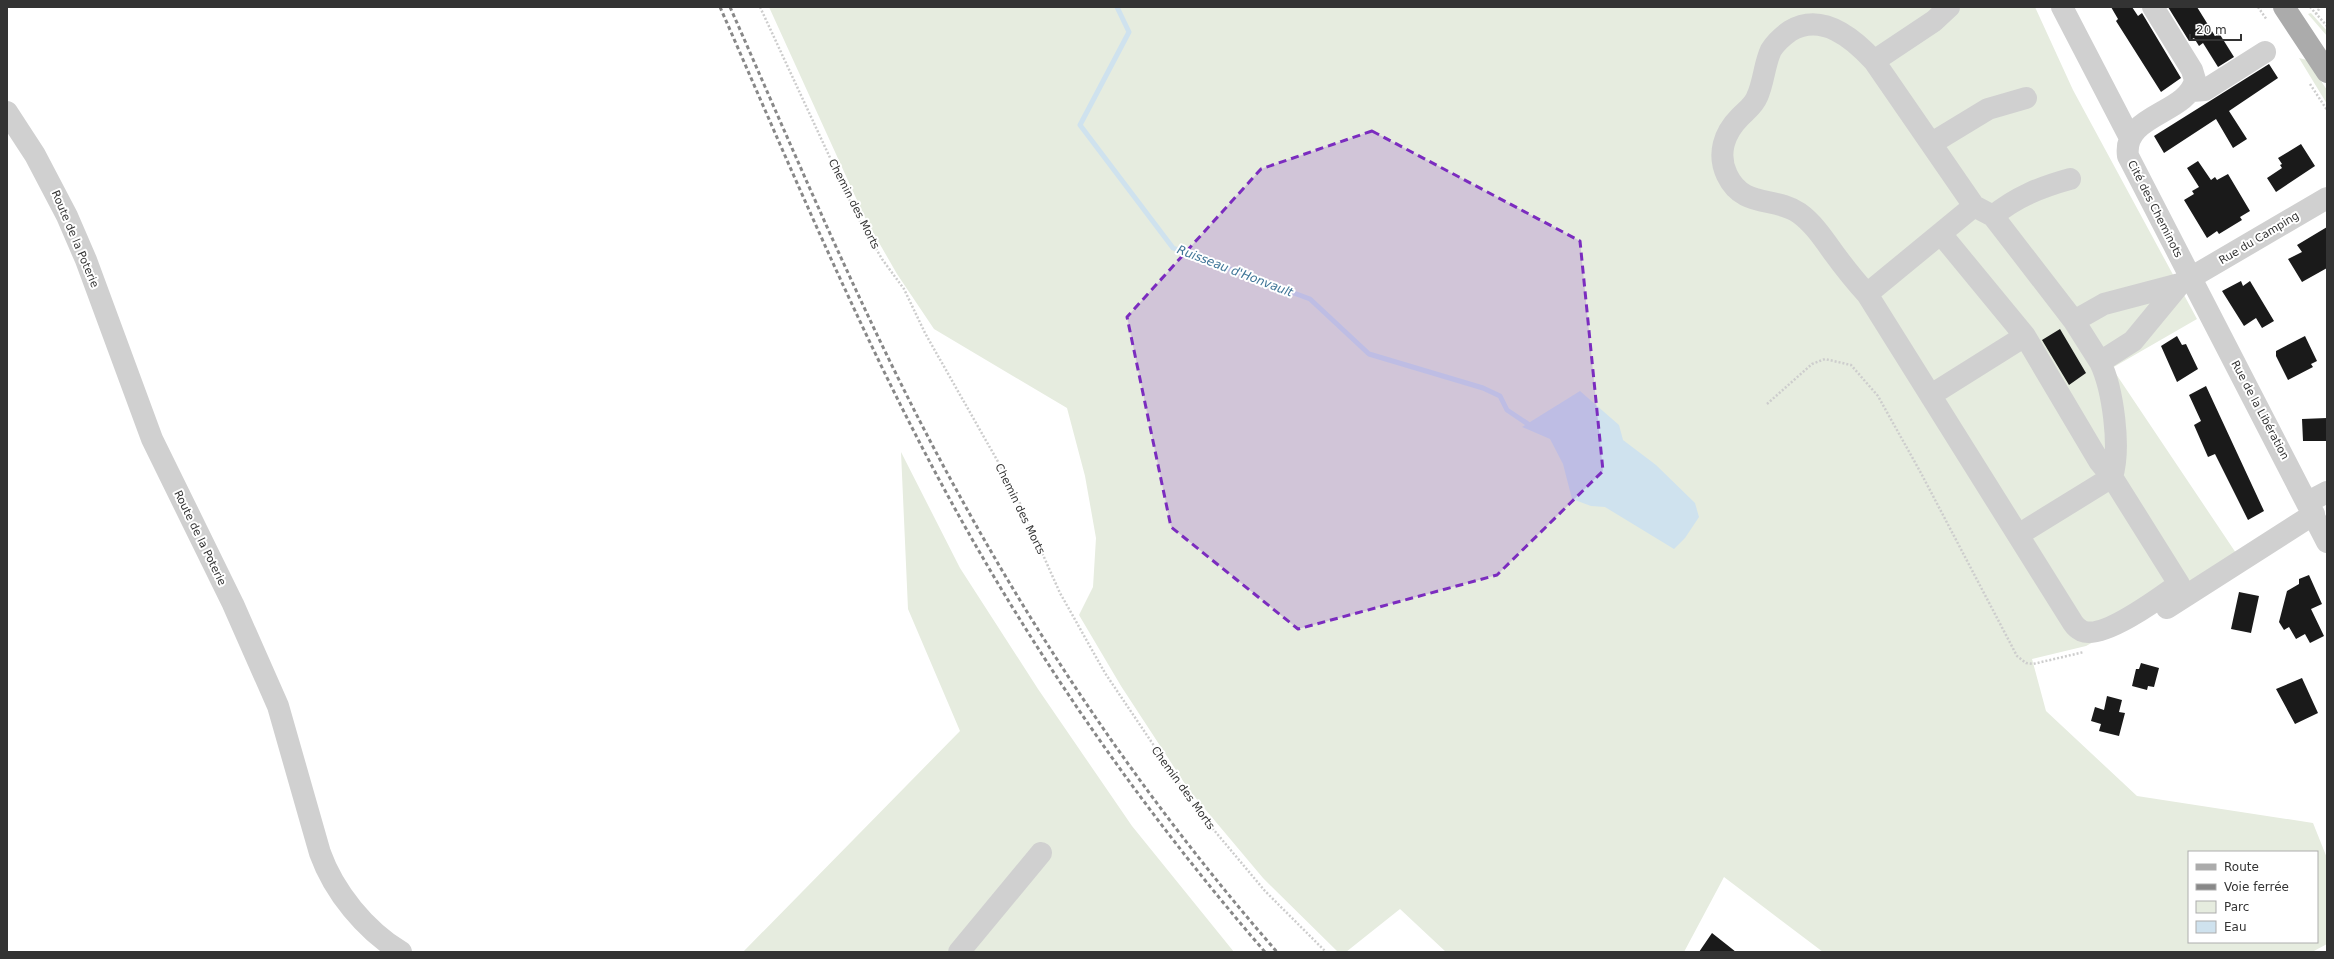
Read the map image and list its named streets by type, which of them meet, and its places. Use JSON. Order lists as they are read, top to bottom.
{
  "streets": {
    "street": [
      "Cité des Cheminots",
      "Rue du Camping",
      "Route de la Poterie",
      "Rue de la Libération"
    ],
    "path": ["Chemin des Morts"]
  },
  "crossings": [
    ["Cité des Cheminots", "Rue du Camping"],
    ["Cité des Cheminots", "Rue de la Libération"],
    ["Rue du Camping", "Rue de la Libération"]
  ],
  "water": ["Ruisseau d'Honvault"],
  "legend": [
    "Route",
    "Voie ferrée",
    "Parc",
    "Eau"
  ],
  "scale_bar": "20 m"
}
